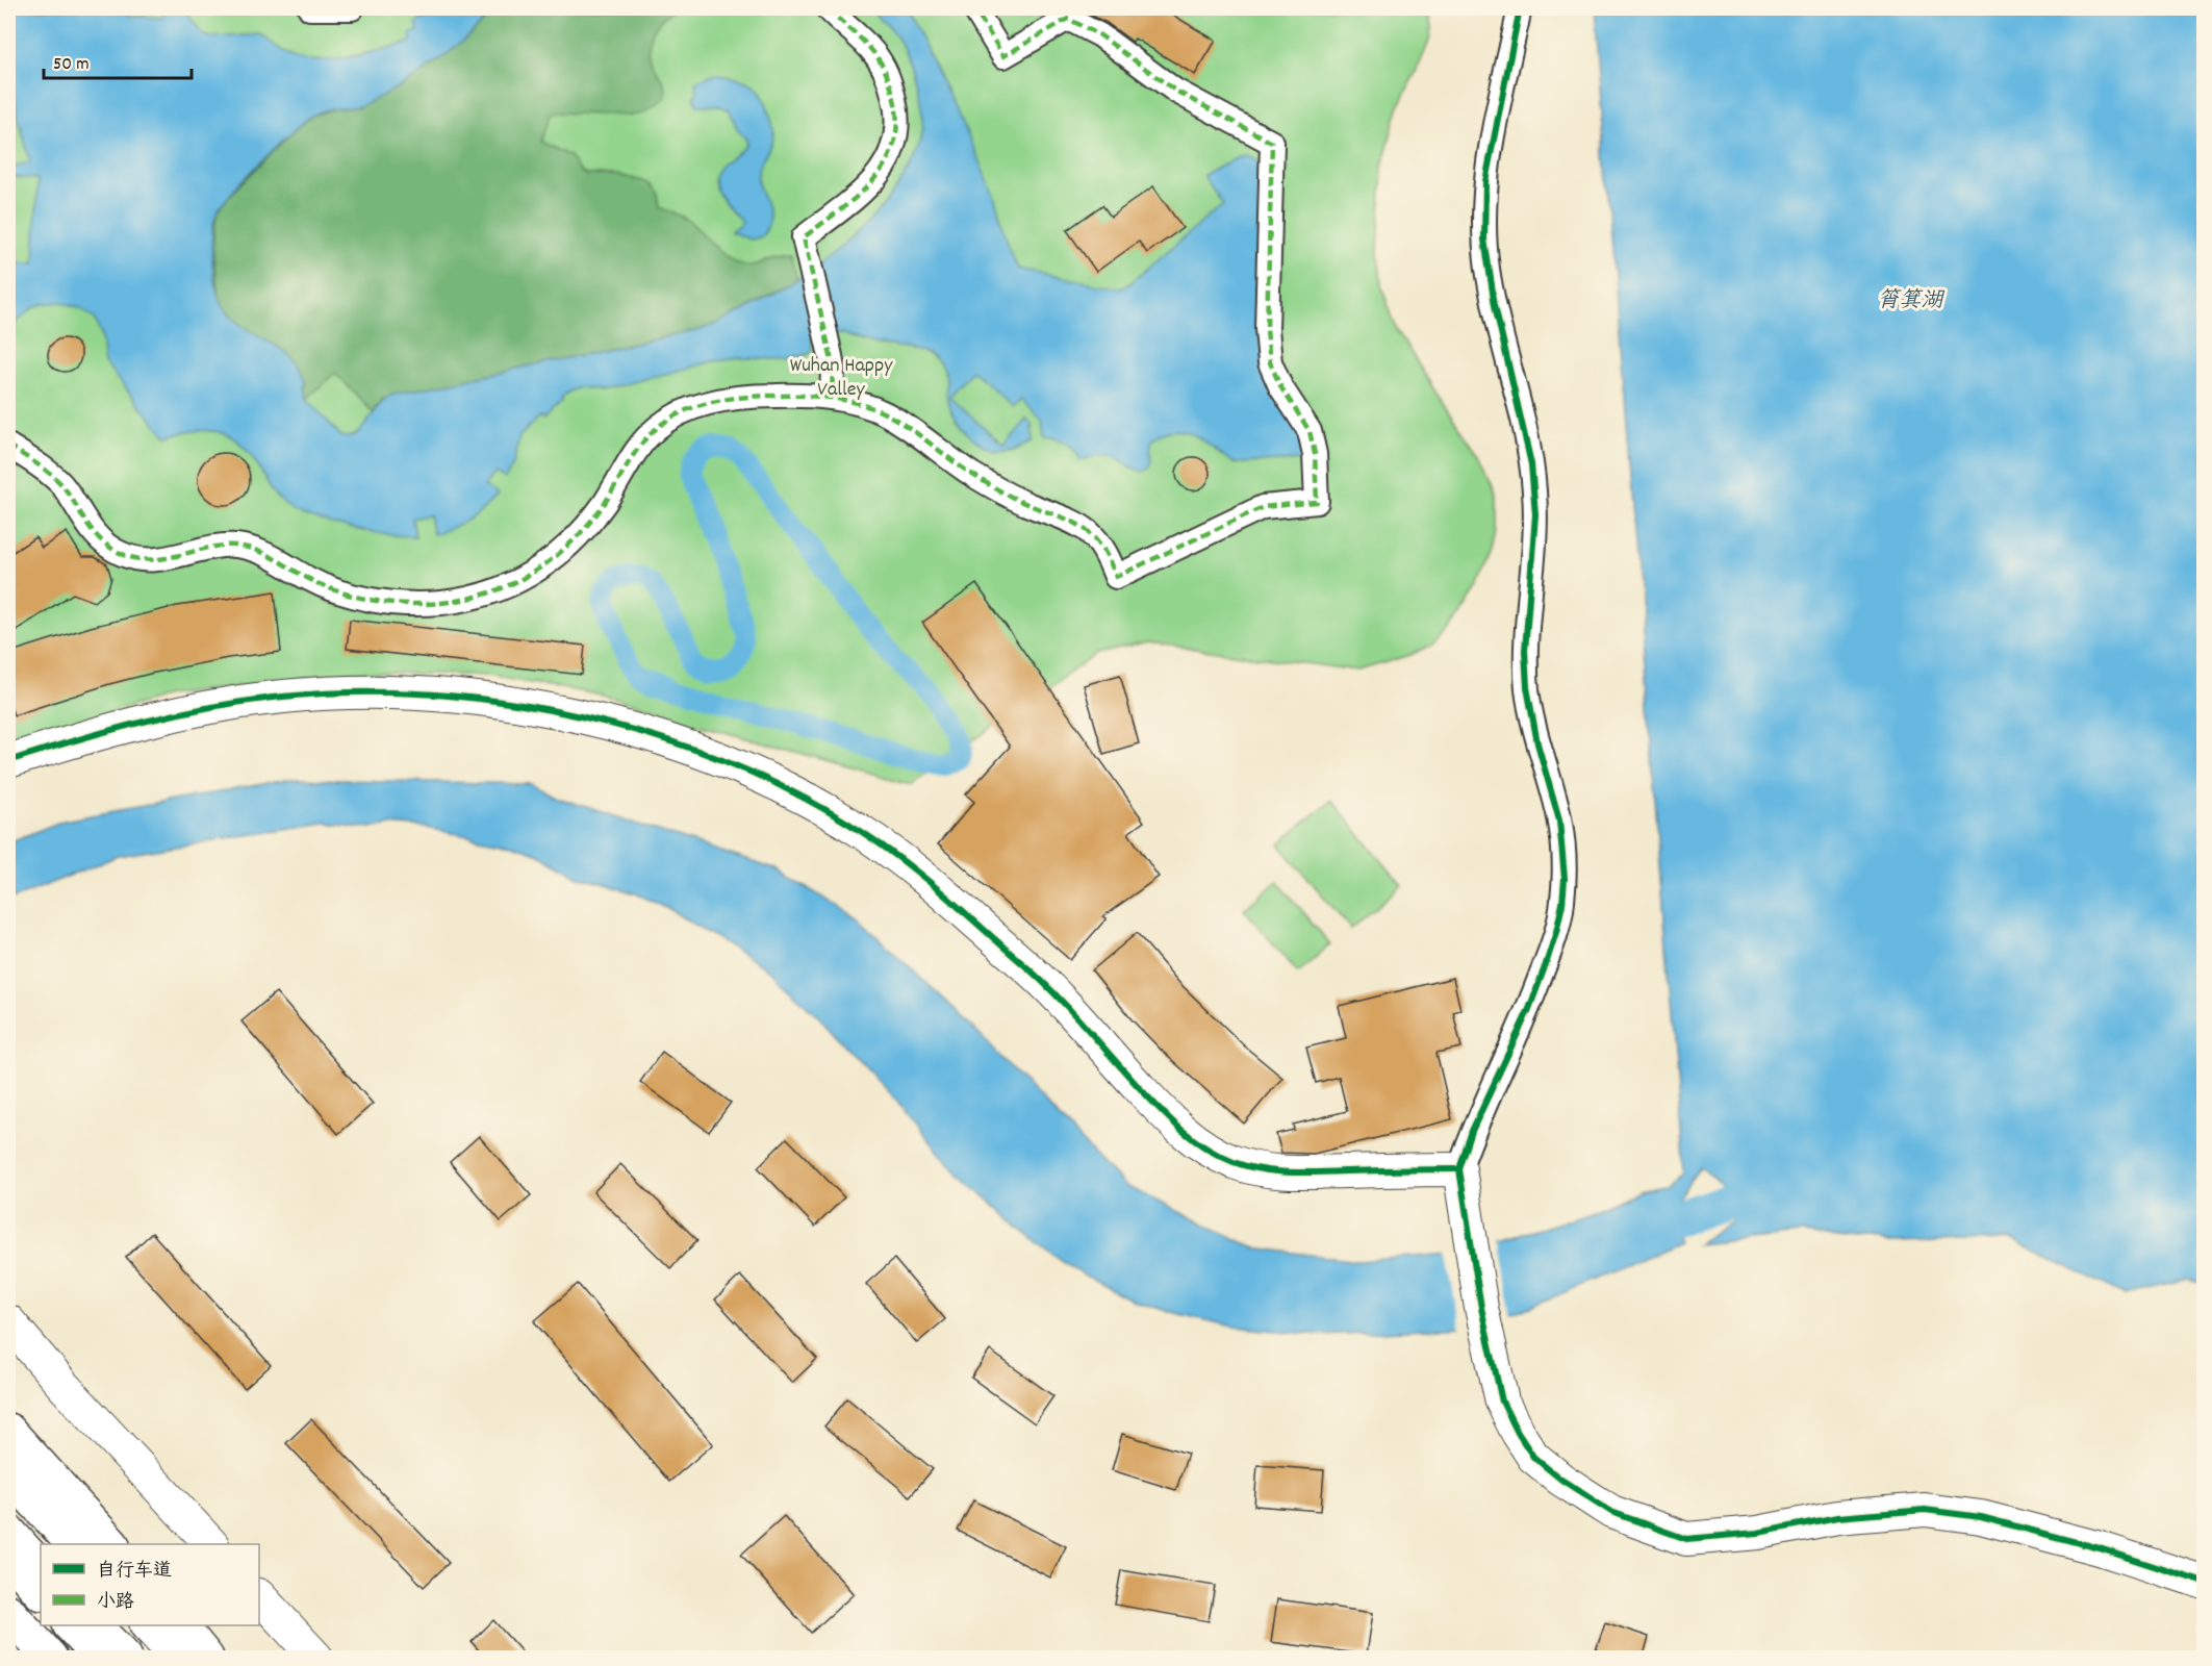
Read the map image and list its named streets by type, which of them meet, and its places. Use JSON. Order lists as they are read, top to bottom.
{
  "water": ["筲箕湖"],
  "parks": ["Wuhan Happy Valley"],
  "legend": ["自行车道", "小路"],
  "scale_bar": "50 m"
}
